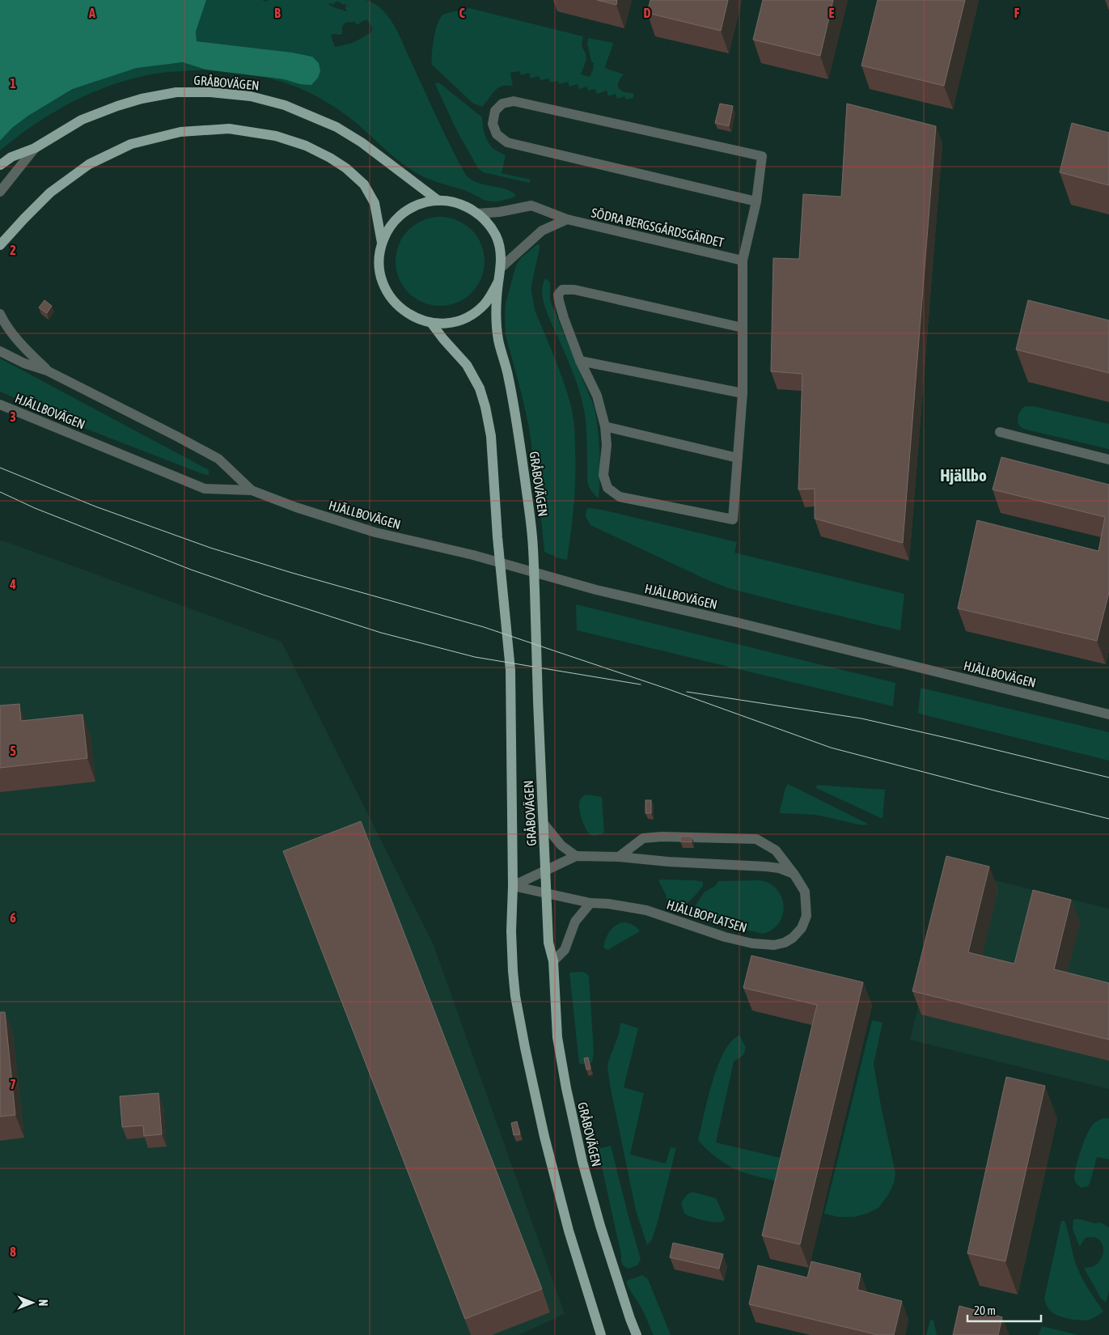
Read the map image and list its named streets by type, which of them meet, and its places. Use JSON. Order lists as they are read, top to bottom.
{
  "streets": {
    "main road": ["GRÅBOVÄGEN"],
    "street": ["SÖDRA BERGSGÅRDSGÄRDET", "HJÄLLBOVÄGEN", "HJÄLLBOPLATSEN"]
  },
  "crossings": [
    ["GRÅBOVÄGEN", "SÖDRA BERGSGÅRDSGÄRDET"],
    ["GRÅBOVÄGEN", "HJÄLLBOPLATSEN"]
  ],
  "districts": ["Hjällbo"],
  "scale_bar": "20 m",
  "north": "right",
  "grid": {
    "columns": [
      "A",
      "B",
      "C",
      "D",
      "E",
      "F"
    ],
    "rows": [
      "1",
      "2",
      "3",
      "4",
      "5",
      "6",
      "7",
      "8"
    ]
  }
}
